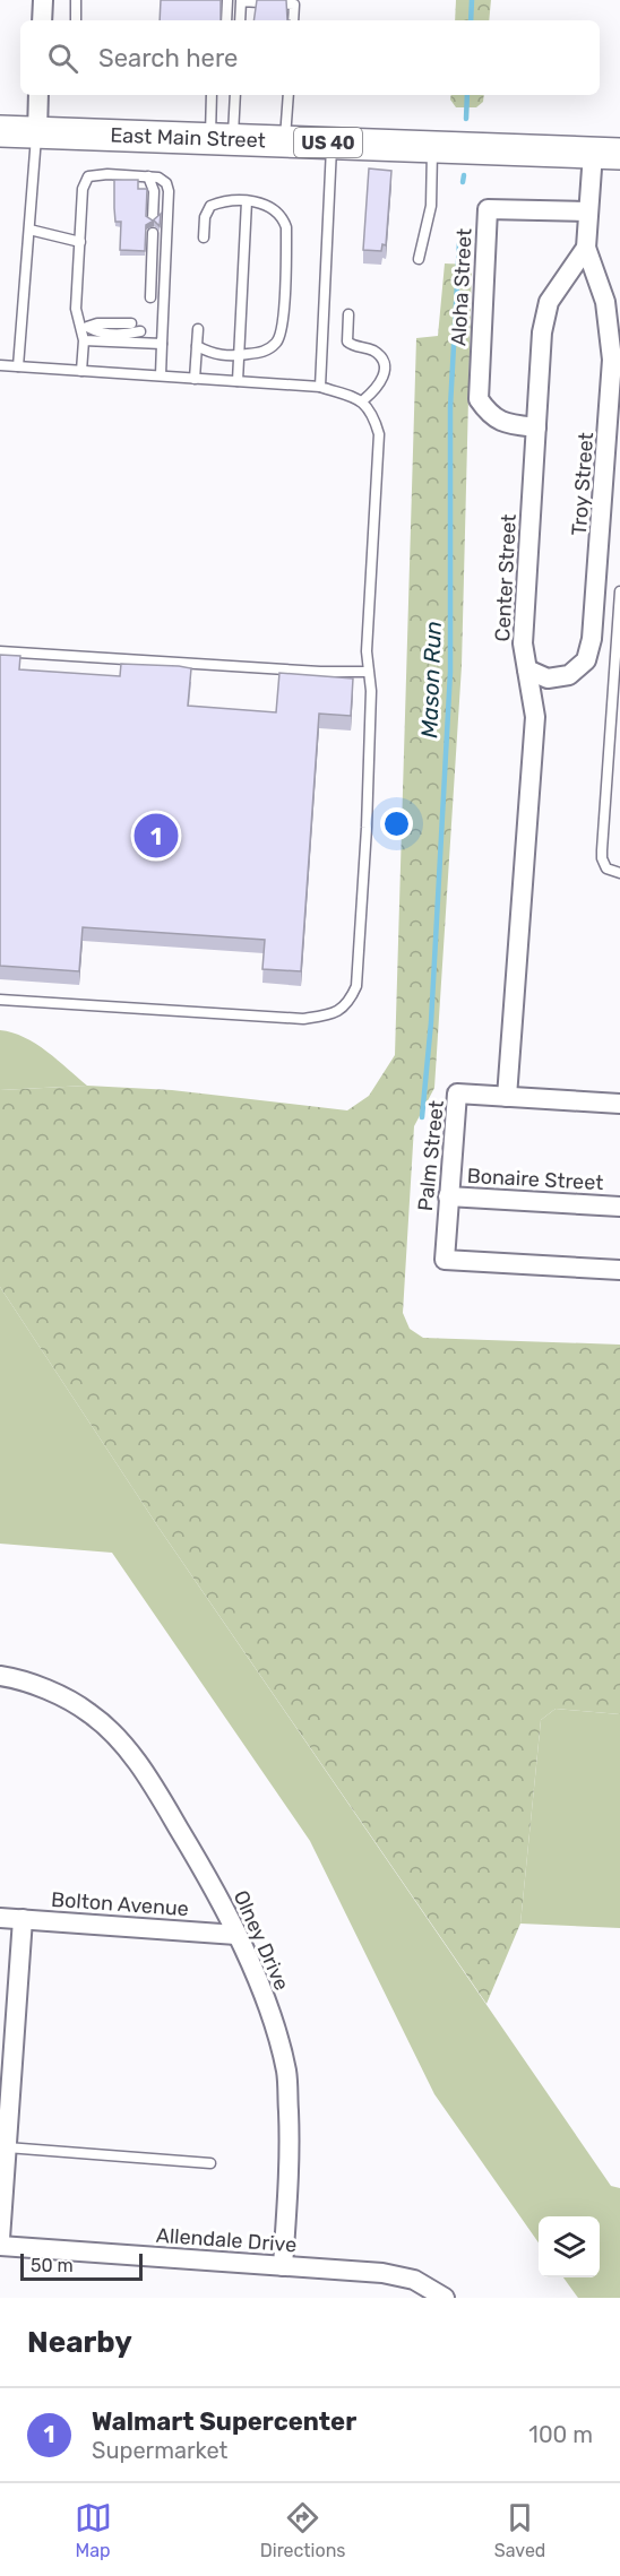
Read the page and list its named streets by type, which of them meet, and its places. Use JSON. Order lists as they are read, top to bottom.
{
  "streets": {
    "main road": ["East Main Street", "US 40"],
    "street": [
      "Aloha Street",
      "Troy Street",
      "Center Street",
      "Palm Street",
      "Bonaire Street",
      "Bolton Avenue",
      "Olney Drive",
      "Allendale Drive"
    ]
  },
  "crossings": [
    ["Aloha Street", "Center Street"],
    ["Troy Street", "Center Street"],
    ["Center Street", "Palm Street"],
    ["Palm Street", "Bonaire Street"],
    ["Bolton Avenue", "Olney Drive"],
    ["Olney Drive", "Allendale Drive"]
  ],
  "water": ["Mason Run"],
  "scale_bar": "50 m",
  "page": {
    "search": "Search here",
    "pins": "1",
    "scale": "50 m",
    "heading": "Nearby",
    "list": [
      {
        "mark": "1",
        "name": "Walmart Supercenter",
        "note": "Supermarket",
        "value": "100 m"
      }
    ],
    "nav": ["Map", "Directions", "Saved"]
  }
}
